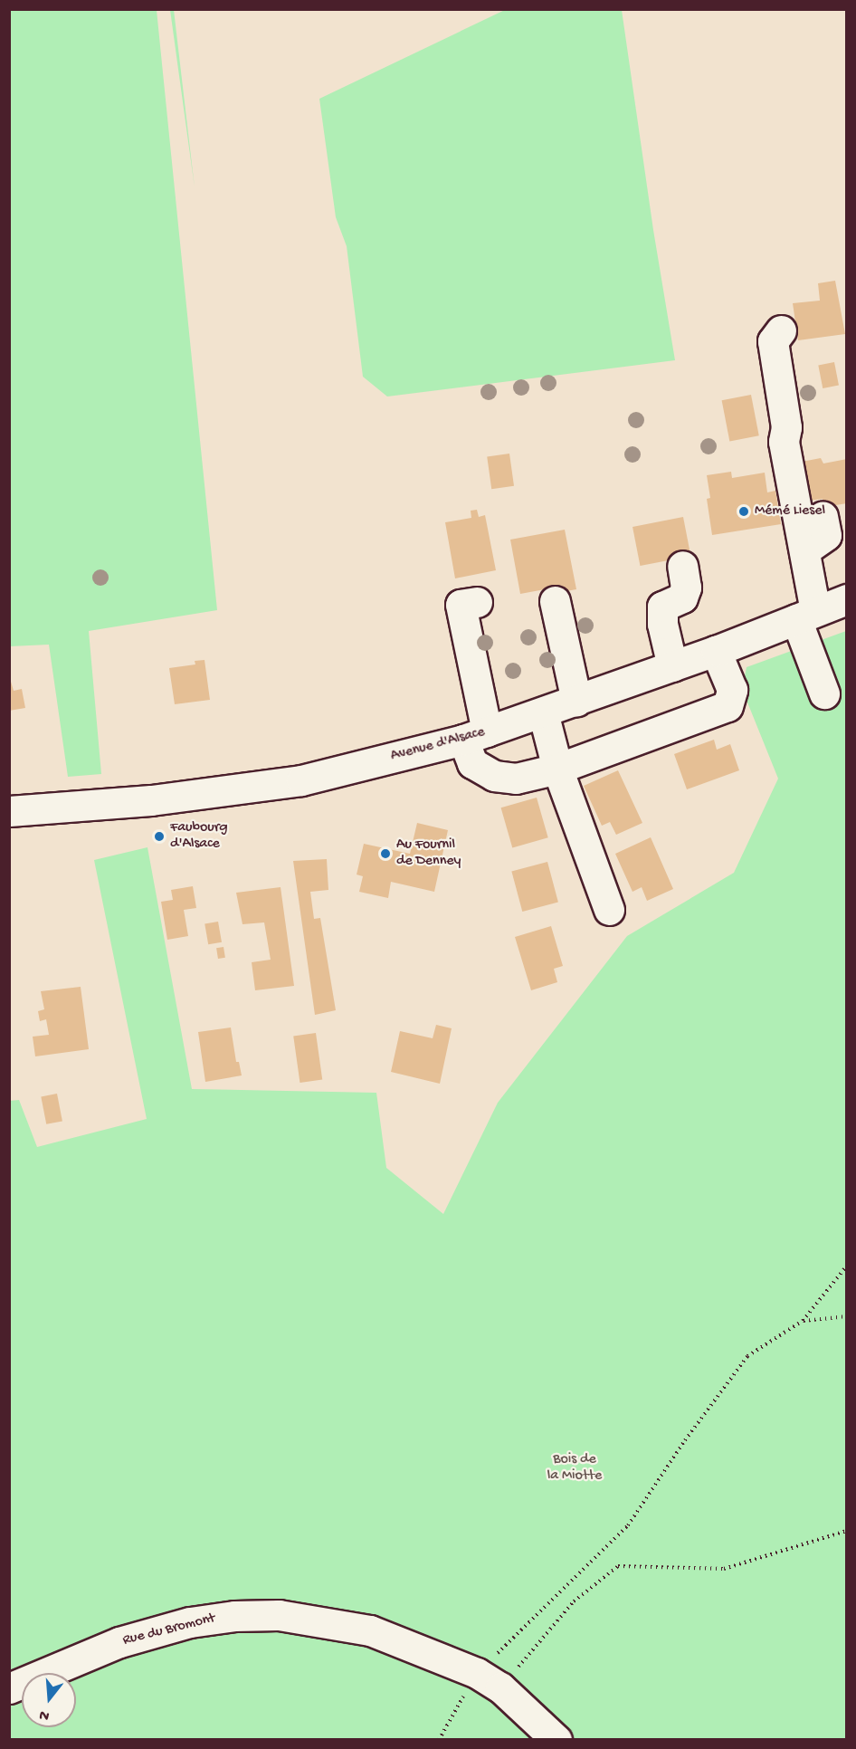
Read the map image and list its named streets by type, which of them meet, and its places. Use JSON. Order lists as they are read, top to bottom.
{
  "streets": {
    "main road": ["Avenue d'Alsace", "Rue du Bromont"]
  },
  "parks": ["Bois de la Miotte"],
  "places": ["Mémé Liesel", "Faubourg d'Alsace", "Au Fournil de Denney"],
  "north": "bottom"
}
